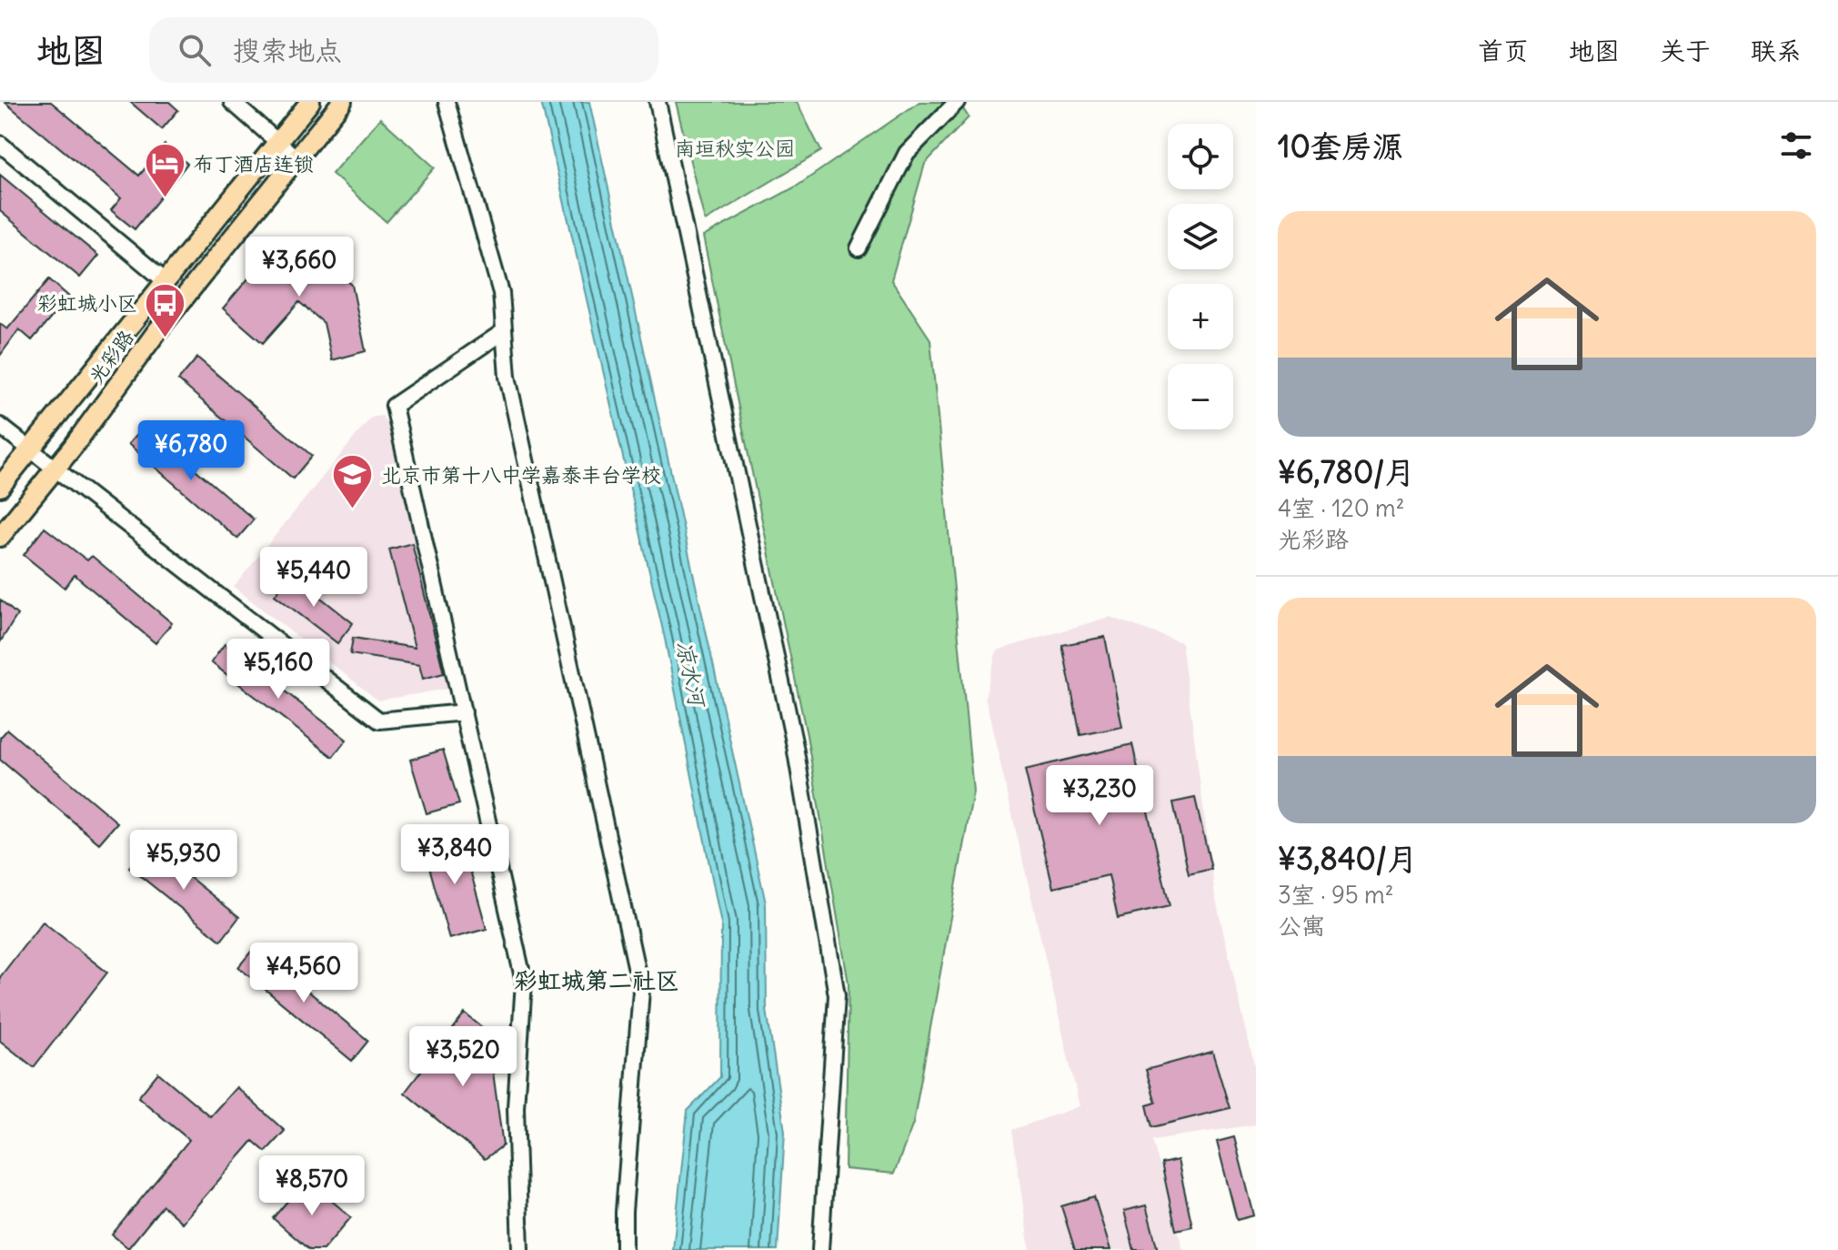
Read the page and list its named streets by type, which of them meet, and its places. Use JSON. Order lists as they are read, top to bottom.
{
  "streets": {
    "main road": ["光彩路"]
  },
  "districts": ["彩虹城第二社区"],
  "water": ["凉水河"],
  "parks": ["南垣秋实公园"],
  "places": {
    "hotel": ["布丁酒店连锁"],
    "bus stop": ["彩虹城小区"],
    "school or university": ["北京市第十八中学嘉泰丰台学校"]
  },
  "page": {
    "header": "地图",
    "search": "搜索地点",
    "nav": [
      "首页",
      "地图",
      "关于",
      "联系"
    ],
    "heading": "10套房源",
    "map_buttons": ["+", "−"],
    "list": [
      {
        "name": "¥6,780/月",
        "note": "4室 · 120 m² · 光彩路"
      },
      {
        "name": "¥3,840/月",
        "note": "3室 · 95 m² · 公寓"
      }
    ],
    "price": [
      "¥3,660",
      "¥6,780",
      "¥5,440",
      "¥5,160",
      "¥3,230",
      "¥3,840",
      "¥5,930",
      "¥4,560",
      "¥3,520",
      "¥8,570"
    ]
  }
}
